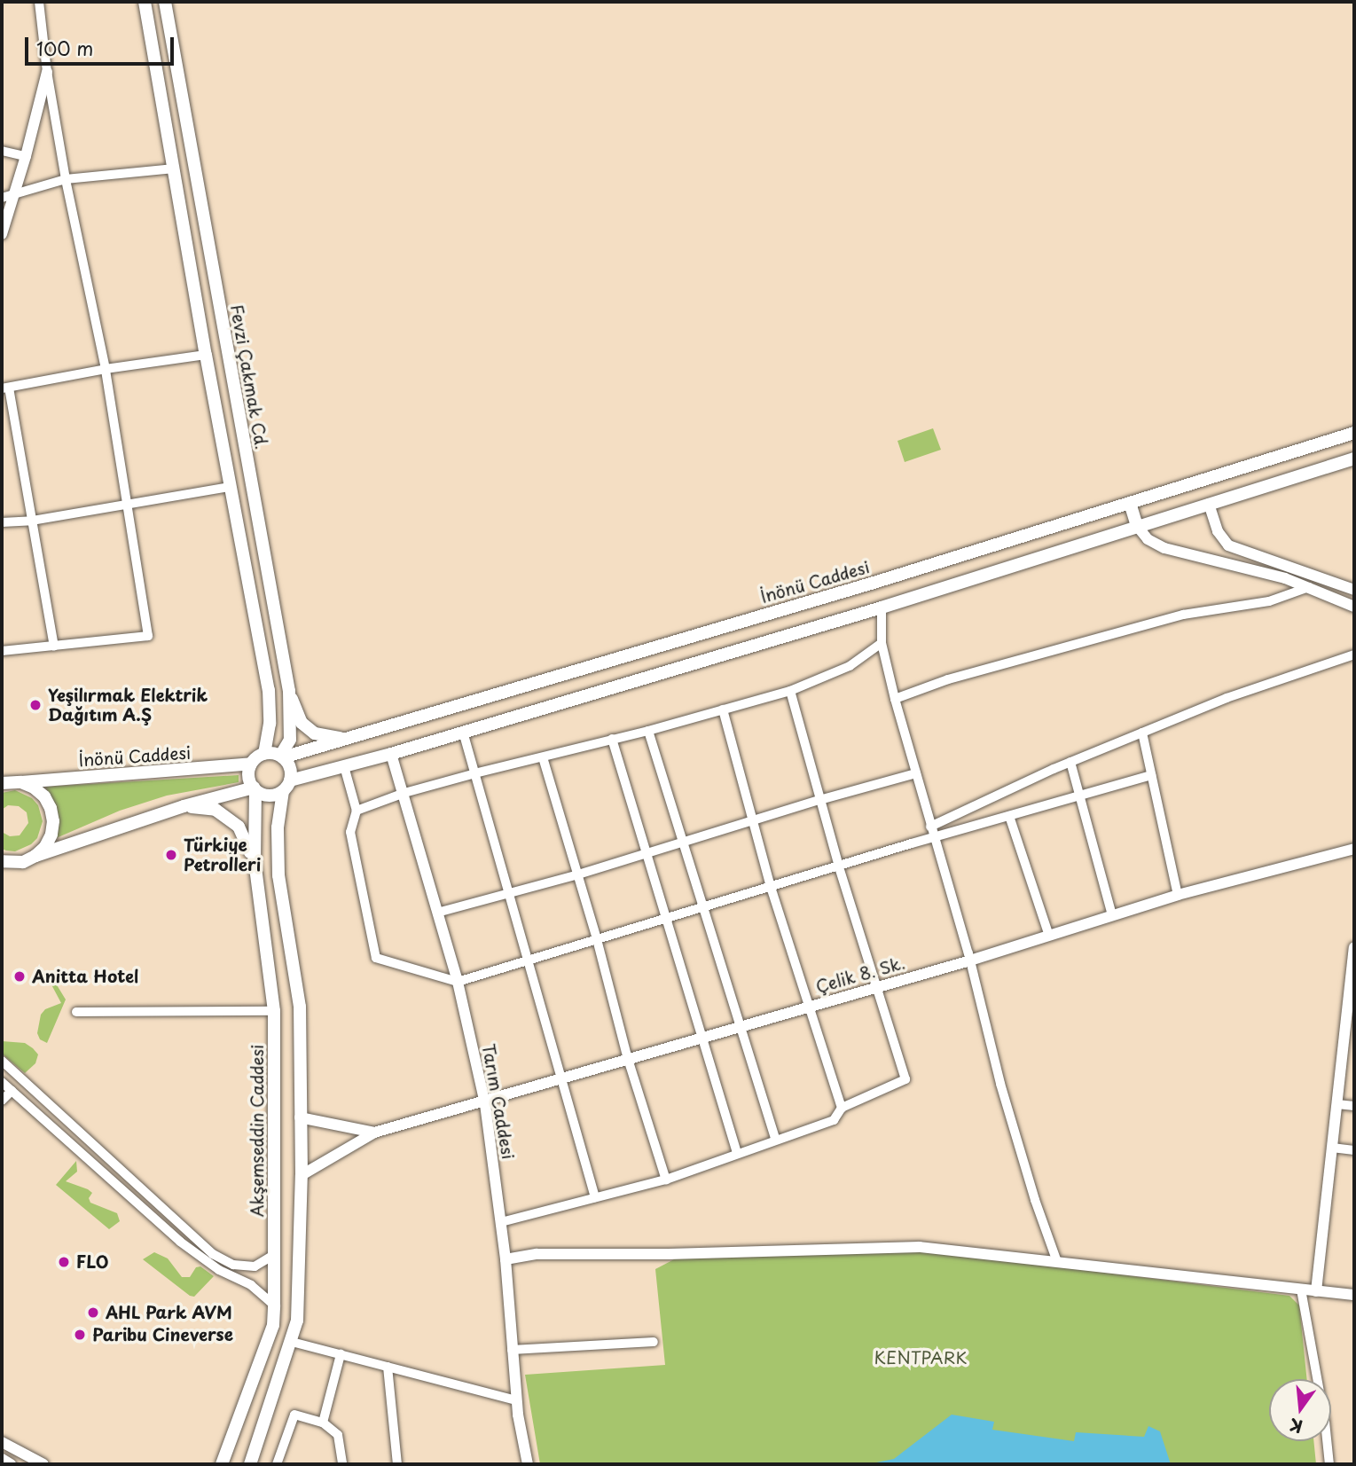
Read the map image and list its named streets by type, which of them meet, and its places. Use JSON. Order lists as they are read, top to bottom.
{
  "streets": {
    "main road": ["Fevzi Çakmak Cd.", "İnönü Caddesi", "Akşemseddin Caddesi"],
    "street": ["Çelik 8. Sk.", "Tarım Caddesi"]
  },
  "crossings": [
    ["Fevzi Çakmak Cd.", "İnönü Caddesi"],
    ["Fevzi Çakmak Cd.", "Akşemseddin Caddesi"],
    ["İnönü Caddesi", "Akşemseddin Caddesi"],
    ["Çelik 8. Sk.", "Tarım Caddesi"]
  ],
  "parks": ["KENTPARK"],
  "places": [
    "Yeşilırmak Elektrik Dağıtım A.Ş",
    "Türkiye Petrolleri",
    "Anitta Hotel",
    "FLO",
    "AHL Park AVM",
    "Paribu Cineverse"
  ],
  "scale_bar": "100 m",
  "north": "bottom"
}
